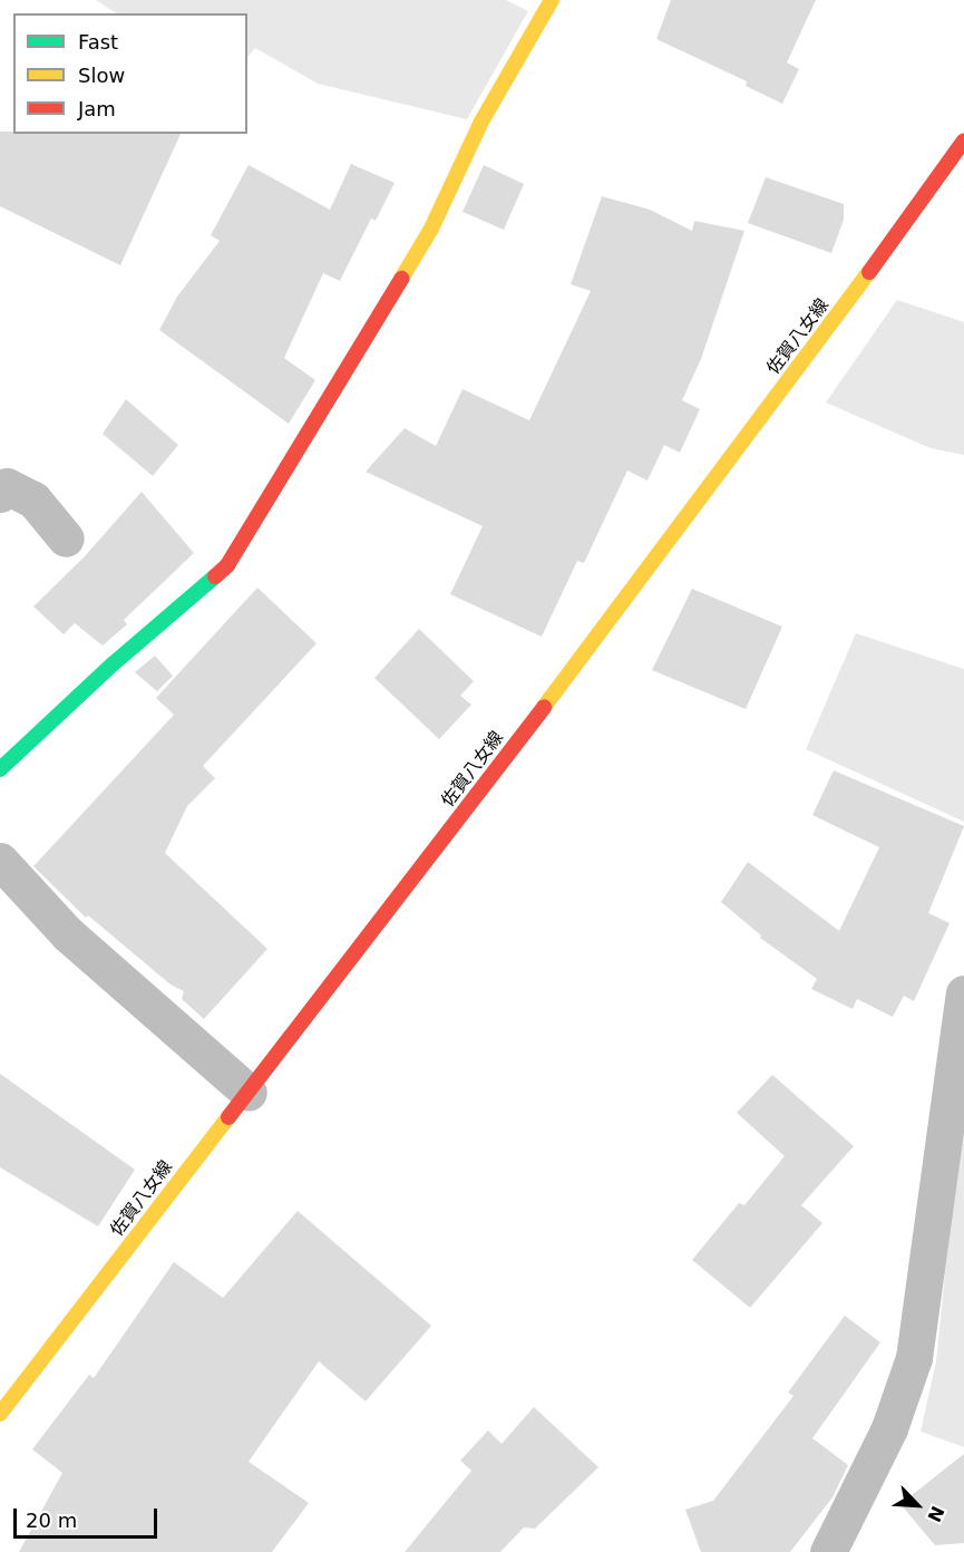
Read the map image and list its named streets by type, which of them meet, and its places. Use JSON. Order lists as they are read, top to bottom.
{
  "streets": {
    "main road": ["佐賀八女線"]
  },
  "legend": ["Fast", "Slow", "Jam"],
  "scale_bar": "20 m",
  "north": "bottom right"
}
